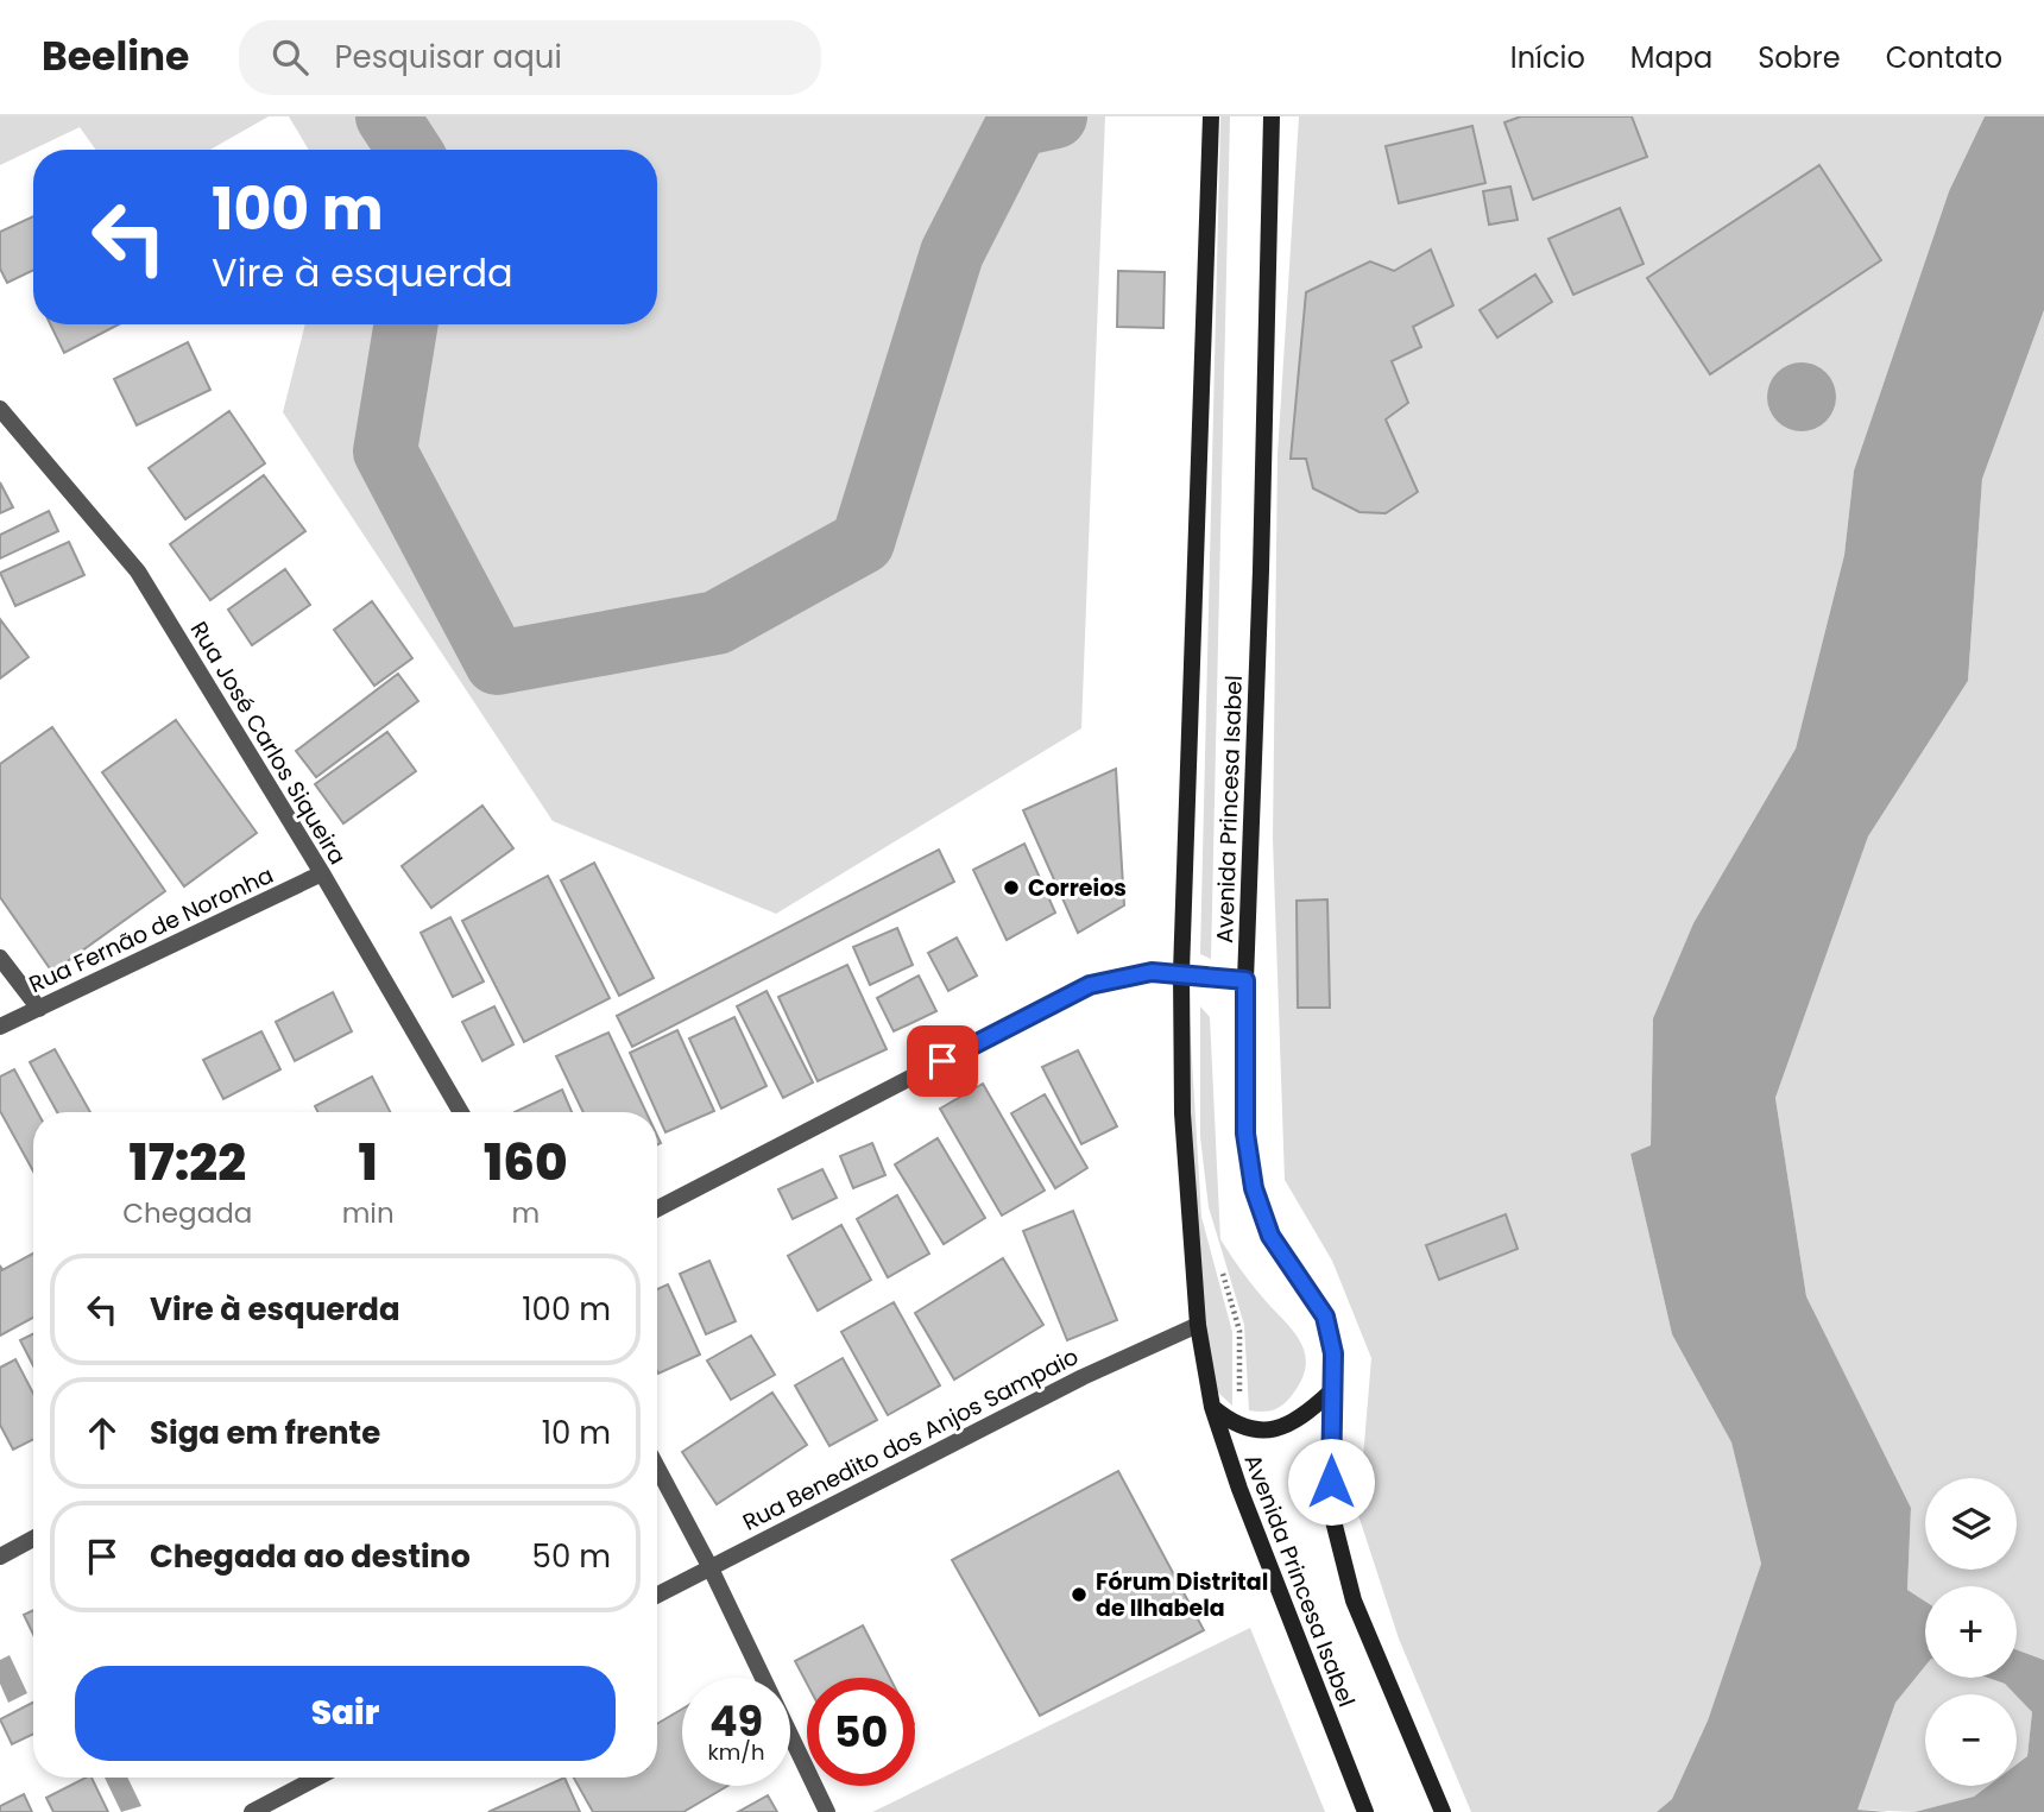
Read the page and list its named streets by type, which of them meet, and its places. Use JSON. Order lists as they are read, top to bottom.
{
  "streets": {
    "main road": ["Avenida Princesa Isabel"],
    "street": ["Rua José Carlos Siqueira", "Rua Fernão de Noronha", "Rua Benedito dos Anjos Sampaio"]
  },
  "crossings": [
    ["Rua José Carlos Siqueira", "Rua Fernão de Noronha"],
    ["Avenida Princesa Isabel", "Rua Benedito dos Anjos Sampaio"]
  ],
  "places": ["Correios", "Fórum Distrital de Ilhabela"],
  "page": {
    "header": "Beeline",
    "search": "Pesquisar aqui",
    "nav": [
      "Início",
      "Mapa",
      "Sobre",
      "Contato"
    ],
    "turn": ["100 m", "Vire à esquerda"],
    "eta": [
      "17:22",
      "Chegada",
      "1",
      "min",
      "160",
      "m"
    ],
    "list": [
      {
        "name": "Vire à esquerda",
        "value": "100 m"
      },
      {
        "name": "Siga em frente",
        "value": "10 m"
      },
      {
        "name": "Chegada ao destino",
        "value": "50 m"
      }
    ],
    "map_buttons": ["+", "−"],
    "buttons": "Sair",
    "speed": "49 km/h",
    "limit": "50"
  }
}
